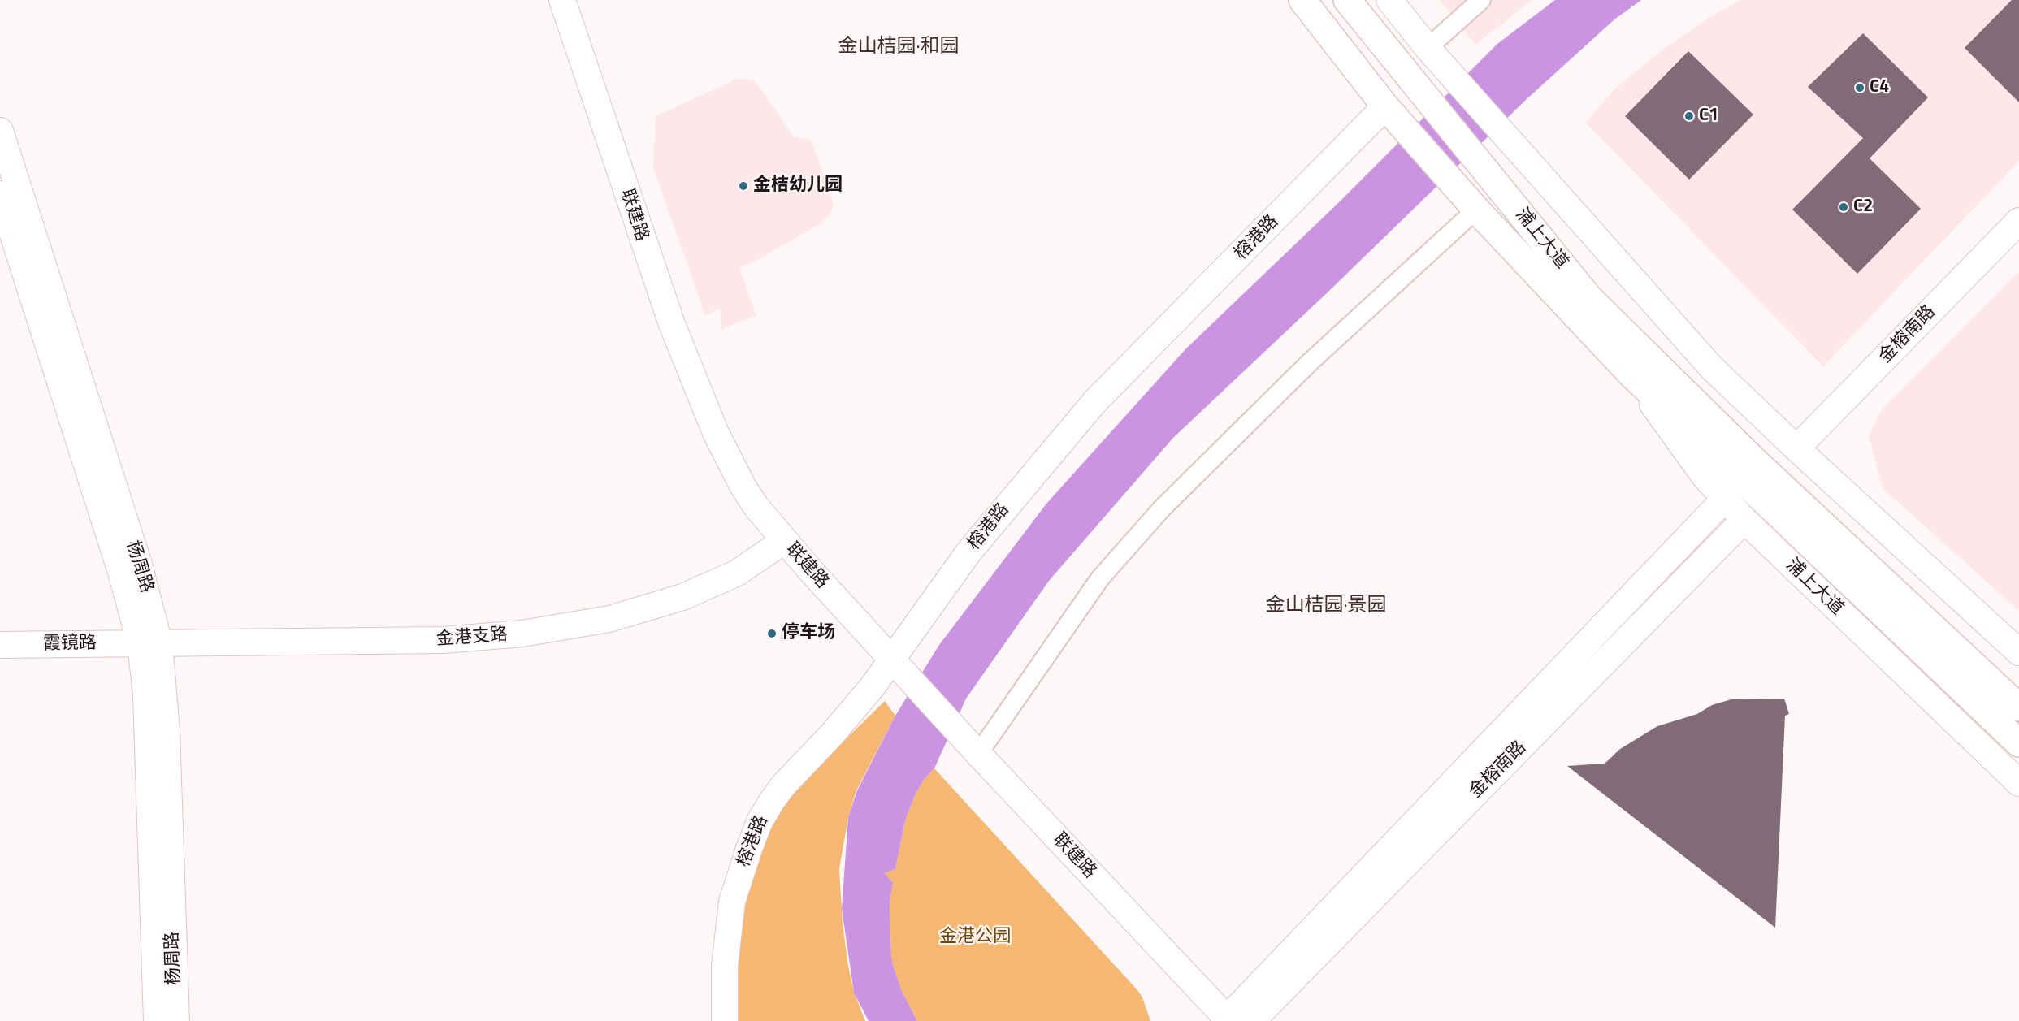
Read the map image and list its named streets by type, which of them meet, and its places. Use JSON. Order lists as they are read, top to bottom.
{
  "streets": {
    "main road": [
      "联建路",
      "榕港路",
      "浦上大道",
      "金榕南路",
      "杨周路",
      "金港支路",
      "霞镜路"
    ]
  },
  "crossings": [
    ["联建路", "榕港路"],
    ["联建路", "金榕南路"],
    ["联建路", "金港支路"],
    ["榕港路", "浦上大道"],
    ["浦上大道", "金榕南路"],
    ["杨周路", "金港支路"],
    ["杨周路", "霞镜路"],
    ["金港支路", "霞镜路"]
  ],
  "districts": ["金山桔园·和园", "金山桔园·景园"],
  "parks": ["金港公园"],
  "places": [
    "C4",
    "C1",
    "金桔幼儿园",
    "C2",
    "停车场"
  ]
}
